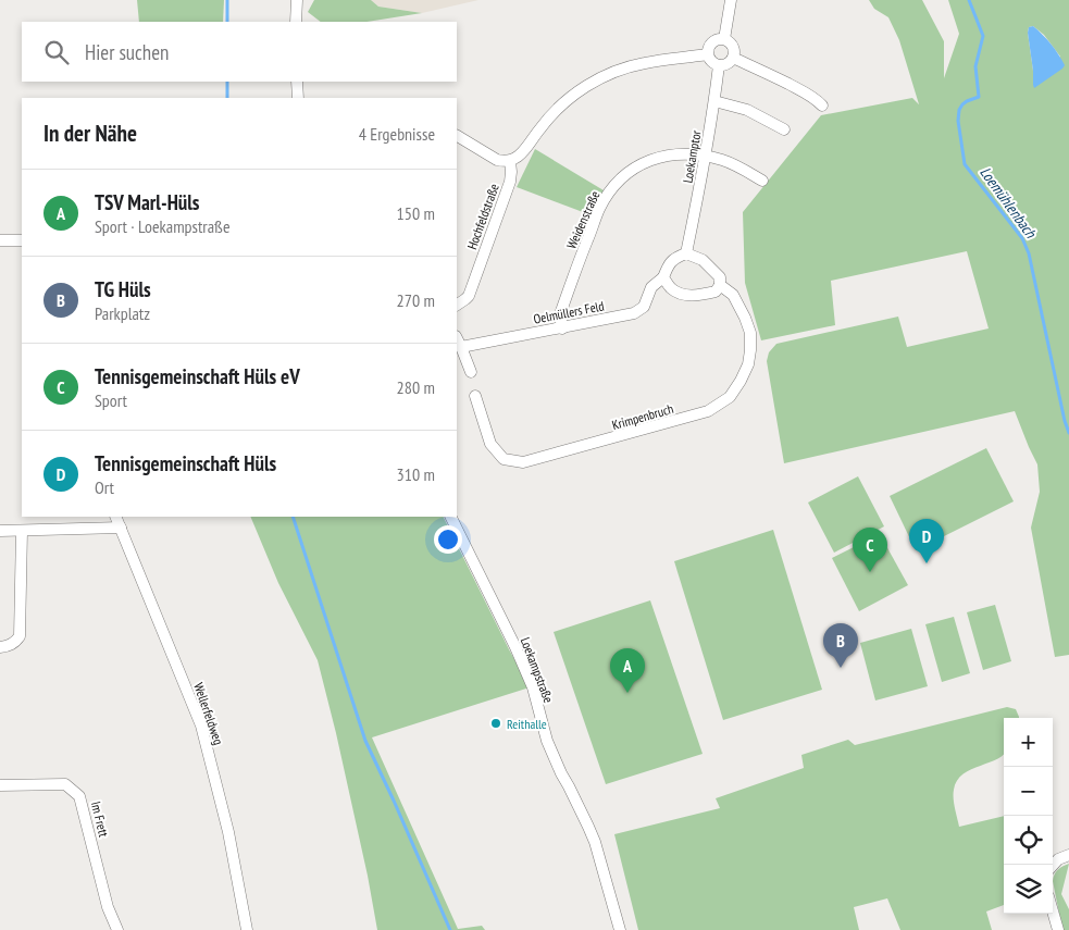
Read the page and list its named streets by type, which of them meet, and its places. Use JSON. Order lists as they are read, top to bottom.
{
  "streets": {
    "street": [
      "Loekamptor",
      "Hochfeldstraße",
      "Weidenstraße",
      "Oelmüllers Feld",
      "Krimpenbruch",
      "Loekampstraße",
      "Wellerfeldweg",
      "Im Frett"
    ]
  },
  "crossings": [
    ["Loekamptor", "Weidenstraße"],
    ["Loekamptor", "Oelmüllers Feld"],
    ["Loekamptor", "Krimpenbruch"],
    ["Weidenstraße", "Oelmüllers Feld"],
    ["Oelmüllers Feld", "Krimpenbruch"]
  ],
  "water": ["Loemühlenbach"],
  "places": ["Reithalle"],
  "page": {
    "search": "Hier suchen",
    "heading": ["In der Nähe", "4 Ergebnisse"],
    "list": [
      {
        "mark": "A",
        "name": "TSV Marl-Hüls",
        "note": "Sport · Loekampstraße",
        "value": "150 m"
      },
      {
        "mark": "B",
        "name": "TG Hüls",
        "note": "Parkplatz",
        "value": "270 m"
      },
      {
        "mark": "C",
        "name": "Tennisgemeinschaft Hüls eV",
        "note": "Sport",
        "value": "280 m"
      },
      {
        "mark": "D",
        "name": "Tennisgemeinschaft Hüls",
        "note": "Ort",
        "value": "310 m"
      }
    ],
    "pins": [
      "D",
      "C",
      "B",
      "A"
    ],
    "map_buttons": ["+", "−"]
  }
}
